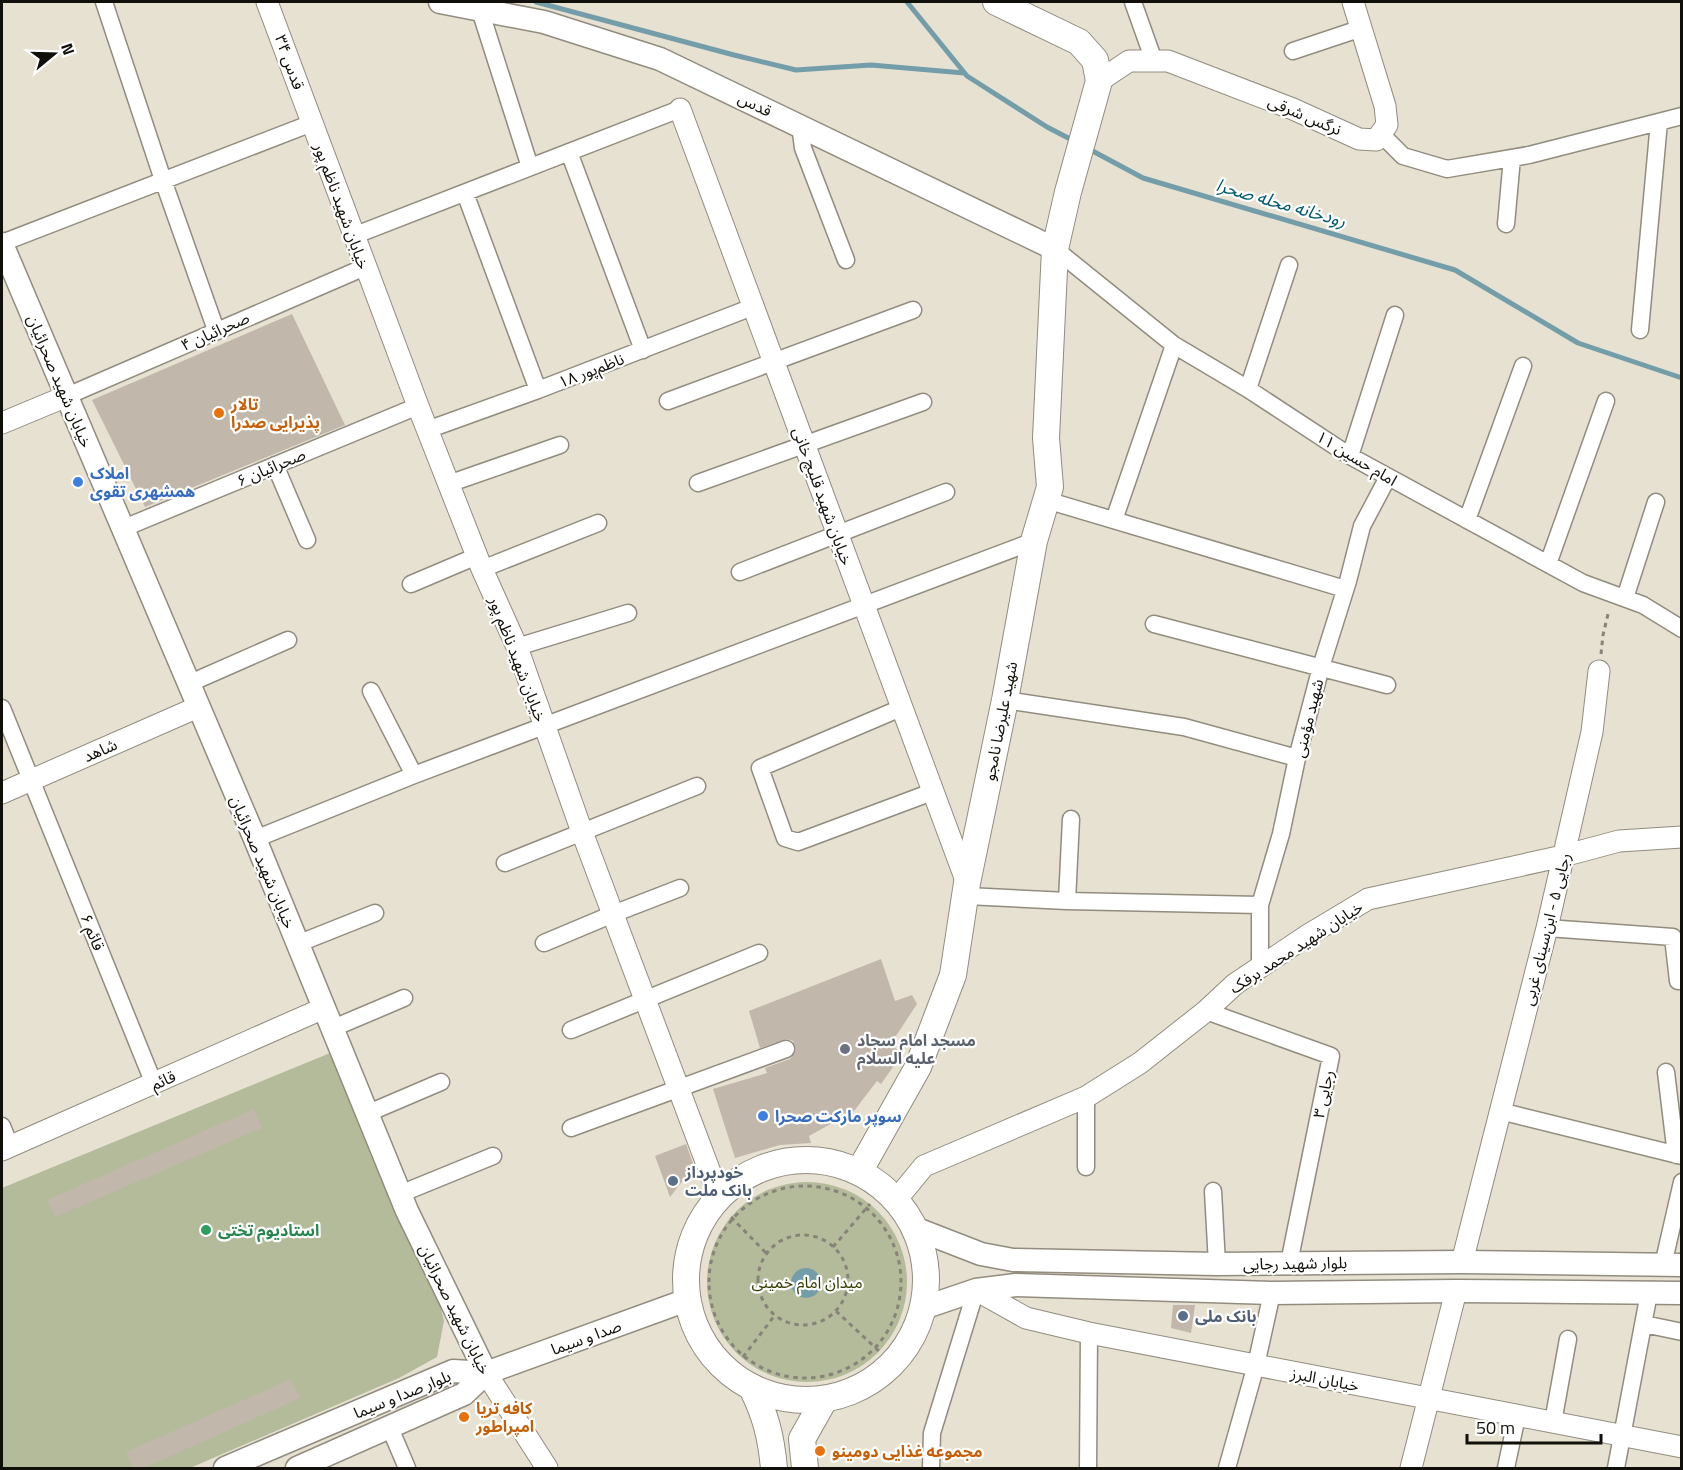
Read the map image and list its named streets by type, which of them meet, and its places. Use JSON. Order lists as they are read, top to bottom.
{
  "streets": {
    "main road": [
      "قدس",
      "خیابان شهید صحرائیان",
      "شهید علیرضا نامجو",
      "بلوار شهید رجایی",
      "صدا و سیما",
      "بلوار صدا و سیما"
    ],
    "street": [
      "قدس ۳۴",
      "نرگس شرقی",
      "خیابان شهید ناظم پور",
      "صحرائیان ۴",
      "ناظم‌پور ۱۸",
      "امام حسین ۱۱",
      "صحرائیان ۶",
      "خیابان شهید قلیچ خانی",
      "شهید مؤمنی",
      "شاهد",
      "رجایی ۵ - ابن‌سینای غربی",
      "قائم ۶",
      "خیابان شهید محمد برفک",
      "قائم",
      "رجایی ۳",
      "خیابان البرز"
    ]
  },
  "crossings": [
    ["قدس ۳۴", "خیابان شهید ناظم پور"],
    ["قدس", "امام حسین ۱۱"],
    ["قدس", "شهید علیرضا نامجو"],
    ["نرگس شرقی", "شهید علیرضا نامجو"],
    ["خیابان شهید ناظم پور", "صحرائیان ۴"],
    ["خیابان شهید ناظم پور", "ناظم‌پور ۱۸"],
    ["خیابان شهید ناظم پور", "صحرائیان ۶"],
    ["صحرائیان ۴", "خیابان شهید صحرائیان"],
    ["ناظم‌پور ۱۸", "خیابان شهید قلیچ خانی"],
    ["خیابان شهید صحرائیان", "صحرائیان ۶"],
    ["خیابان شهید صحرائیان", "شاهد"],
    ["خیابان شهید صحرائیان", "قائم"],
    ["خیابان شهید صحرائیان", "صدا و سیما"],
    ["خیابان شهید صحرائیان", "بلوار صدا و سیما"],
    ["امام حسین ۱۱", "شهید مؤمنی"],
    ["امام حسین ۱۱", "شهید علیرضا نامجو"],
    ["خیابان شهید قلیچ خانی", "شهید علیرضا نامجو"],
    ["شهید مؤمنی", "خیابان شهید محمد برفک"],
    ["شاهد", "قائم ۶"],
    ["رجایی ۵ - ابن‌سینای غربی", "خیابان شهید محمد برفک"],
    ["رجایی ۵ - ابن‌سینای غربی", "بلوار شهید رجایی"],
    ["قائم ۶", "قائم"],
    ["خیابان شهید محمد برفک", "رجایی ۳"],
    ["رجایی ۳", "بلوار شهید رجایی"],
    ["بلوار شهید رجایی", "خیابان البرز"],
    ["صدا و سیما", "بلوار صدا و سیما"]
  ],
  "water": ["رودخانه محله صحرا"],
  "parks": ["میدان امام خمینی"],
  "places": [
    "تالار پذیرایی صدرا",
    "املاک همشهری تقوی",
    "مسجد امام سجاد علیه السلام",
    "سوپر مارکت صحرا",
    "خودپرداز بانک ملت",
    "استادیوم تختی",
    "بانک ملی",
    "کافه تریا امپراطور",
    "مجموعه غذایى دومینو"
  ],
  "scale_bar": "50 m",
  "north": "right"
}
